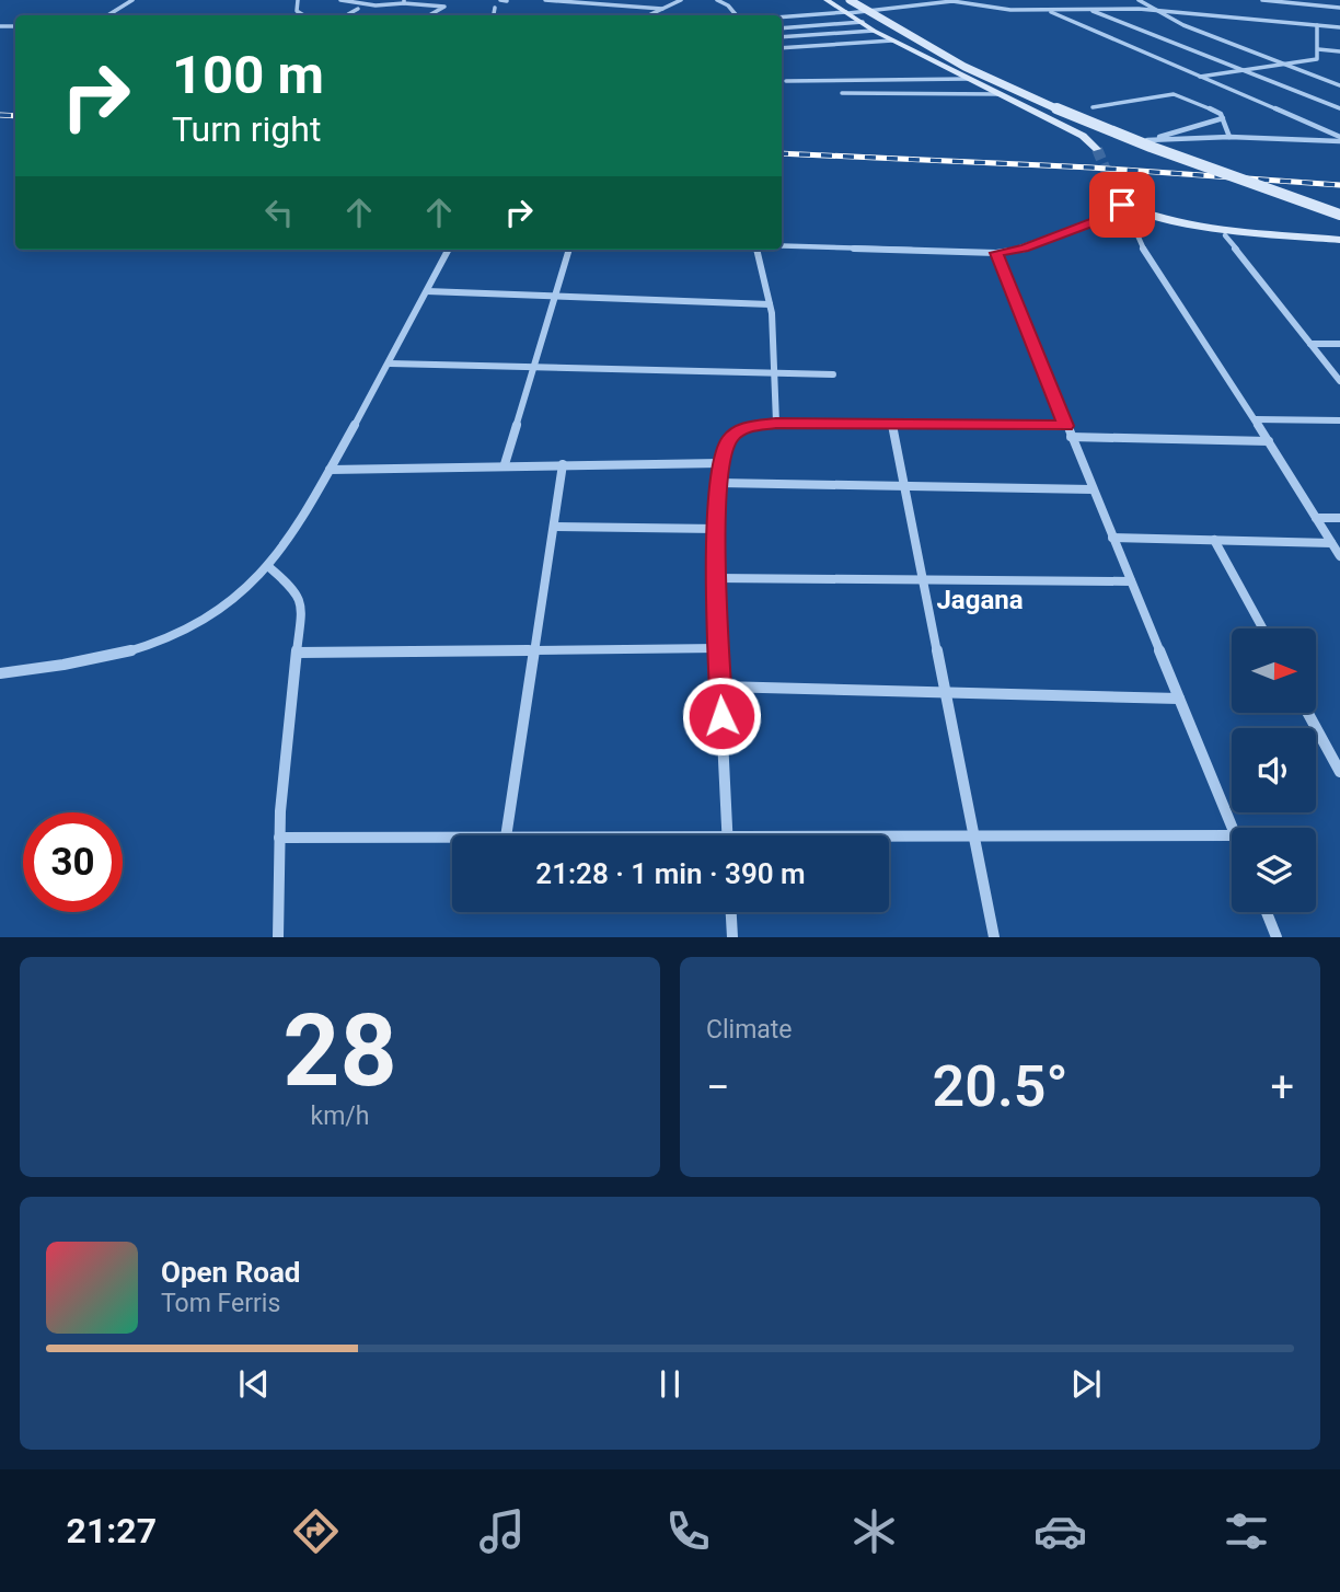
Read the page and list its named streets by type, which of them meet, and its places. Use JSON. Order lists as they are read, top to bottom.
{
  "districts": ["Jagana"],
  "north": "right",
  "page": {
    "turn": ["100 m", "Turn right"],
    "limit": "30",
    "trip": "21:28 · 1 min · 390 m",
    "tile": [
      ["28", "km/h"],
      "Climate"
    ],
    "heat": ["−", "20.5°", "+"],
    "song": ["Open Road", "Tom Ferris"],
    "tabs": "21:27"
  }
}
